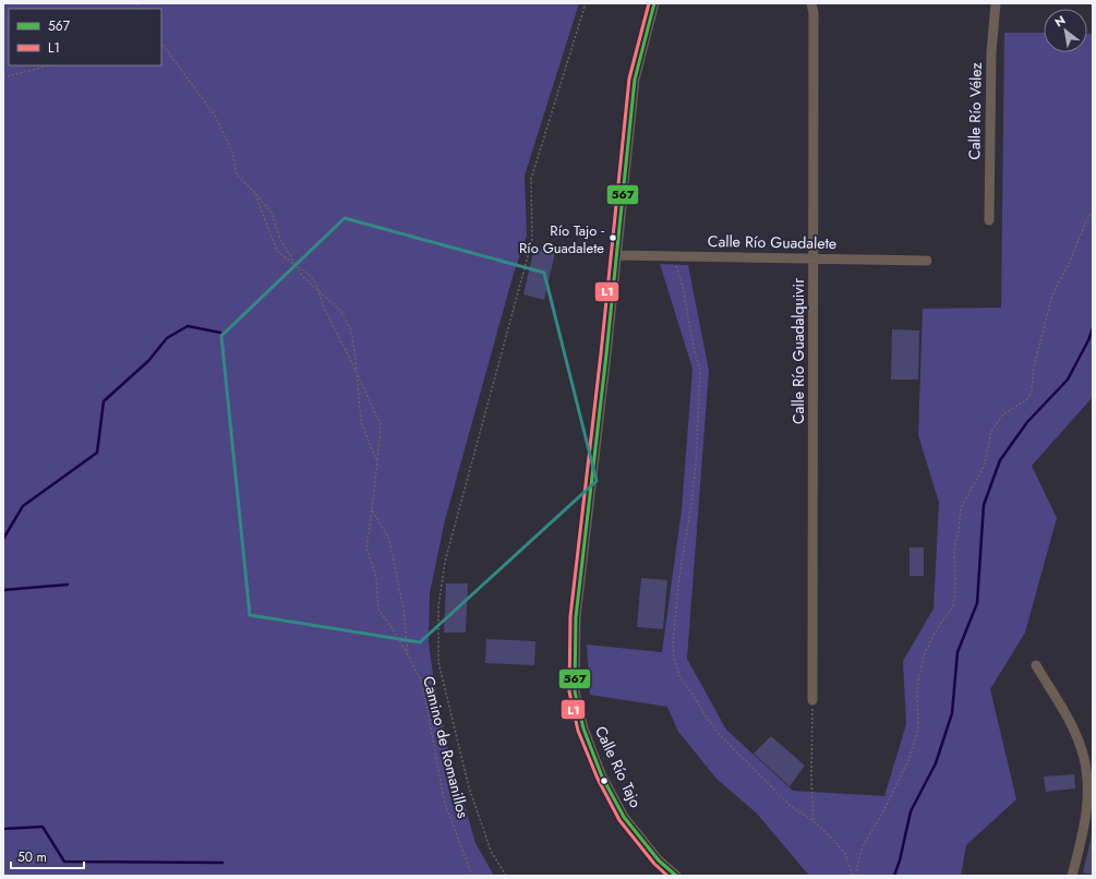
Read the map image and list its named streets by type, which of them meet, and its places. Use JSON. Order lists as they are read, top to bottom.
{
  "streets": {
    "street": [
      "Calle Río Vélez",
      "Calle Río Guadalete",
      "Calle Río Guadalquivir",
      "Calle Río Tajo"
    ],
    "path": ["Camino de Romanillos"]
  },
  "crossings": [
    ["Calle Río Guadalete", "Calle Río Guadalquivir"],
    ["Calle Río Guadalete", "Calle Río Tajo"]
  ],
  "places": ["Río Tajo - Río Guadalete"],
  "lines": ["transit line 567", "transit line L1"],
  "legend": ["567", "L1"],
  "scale_bar": "50 m",
  "north": "top left"
}
